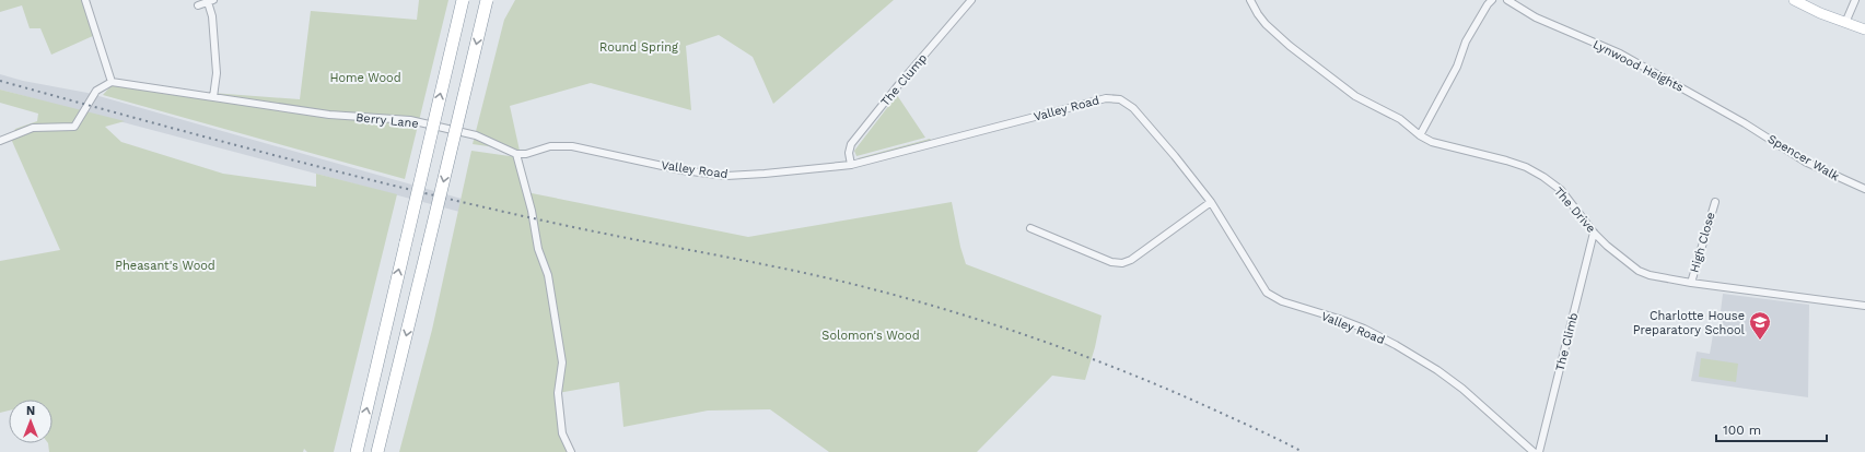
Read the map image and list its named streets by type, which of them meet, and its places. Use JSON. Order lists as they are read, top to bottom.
{
  "streets": {
    "street": [
      "Lynwood Heights",
      "The Clump",
      "Valley Road",
      "Berry Lane",
      "Spencer Walk",
      "The Drive",
      "High Close",
      "The Climb"
    ]
  },
  "crossings": [
    ["Lynwood Heights", "Spencer Walk"],
    ["The Clump", "Valley Road"],
    ["Valley Road", "Berry Lane"],
    ["The Drive", "High Close"],
    ["The Drive", "The Climb"]
  ],
  "parks": [
    "Round Spring",
    "Home Wood",
    "Pheasant's Wood",
    "Solomon's Wood"
  ],
  "places": {
    "school or university": ["Charlotte House Preparatory School"]
  },
  "scale_bar": "100 m",
  "north": "top"
}
